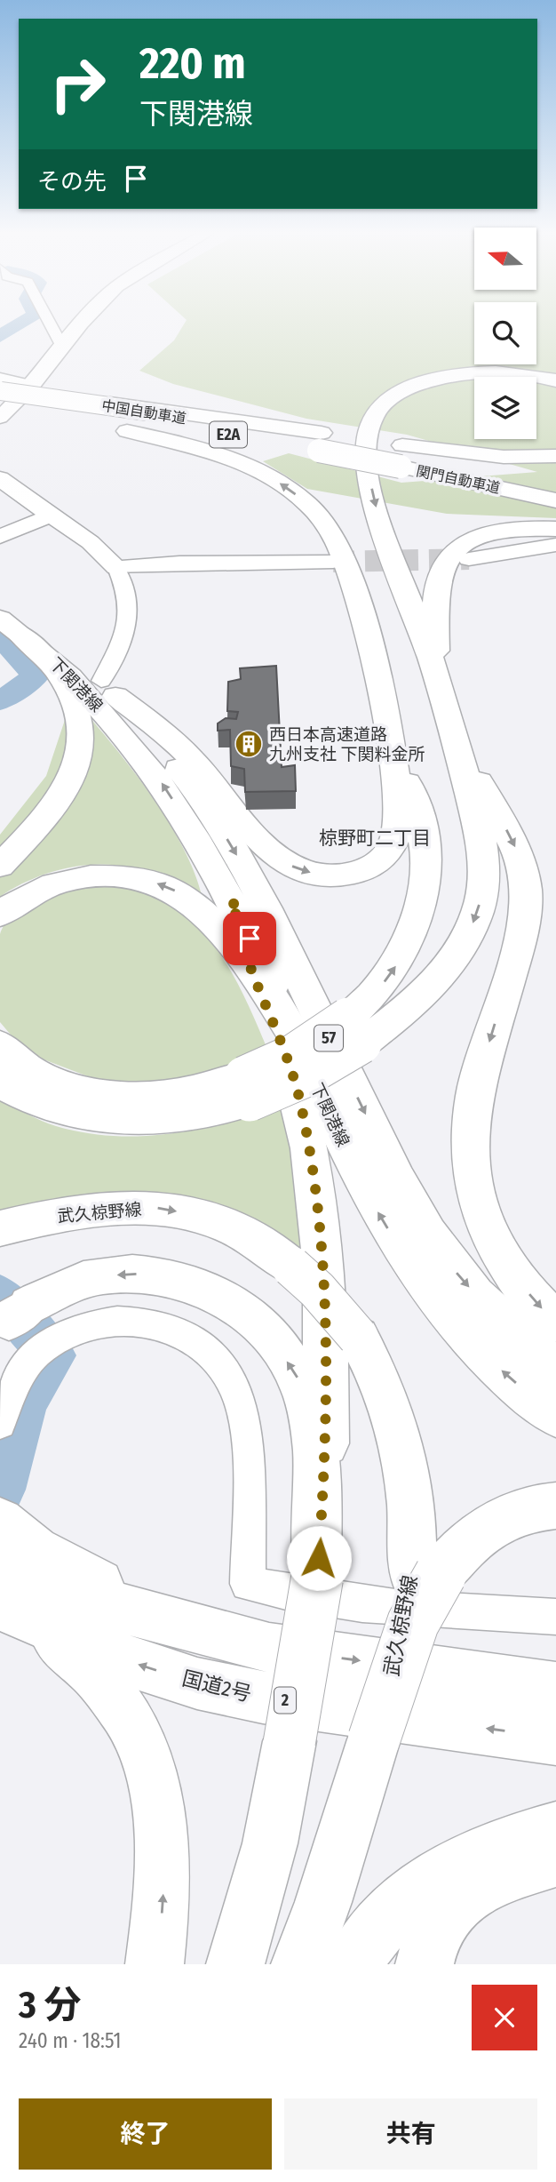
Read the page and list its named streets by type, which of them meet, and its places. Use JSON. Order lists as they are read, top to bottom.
{
  "streets": {
    "main road": [
      "中国自動車道",
      "E2A",
      "関門自動車道",
      "下関港線",
      "57",
      "武久椋野線",
      "国道2号",
      "2"
    ]
  },
  "crossings": [
    ["中国自動車道", "関門自動車道"]
  ],
  "one_way": ["武久椋野線"],
  "districts": ["椋野町二丁目"],
  "places": {
    "building": ["西日本高速道路 九州支社 下関料金所"]
  },
  "north": "left",
  "page": {
    "turn": ["220 m", "下関港線"],
    "then": "その先",
    "heading": ["3 分", "240 m · 18:51"],
    "buttons": ["終了", "共有"]
  }
}
